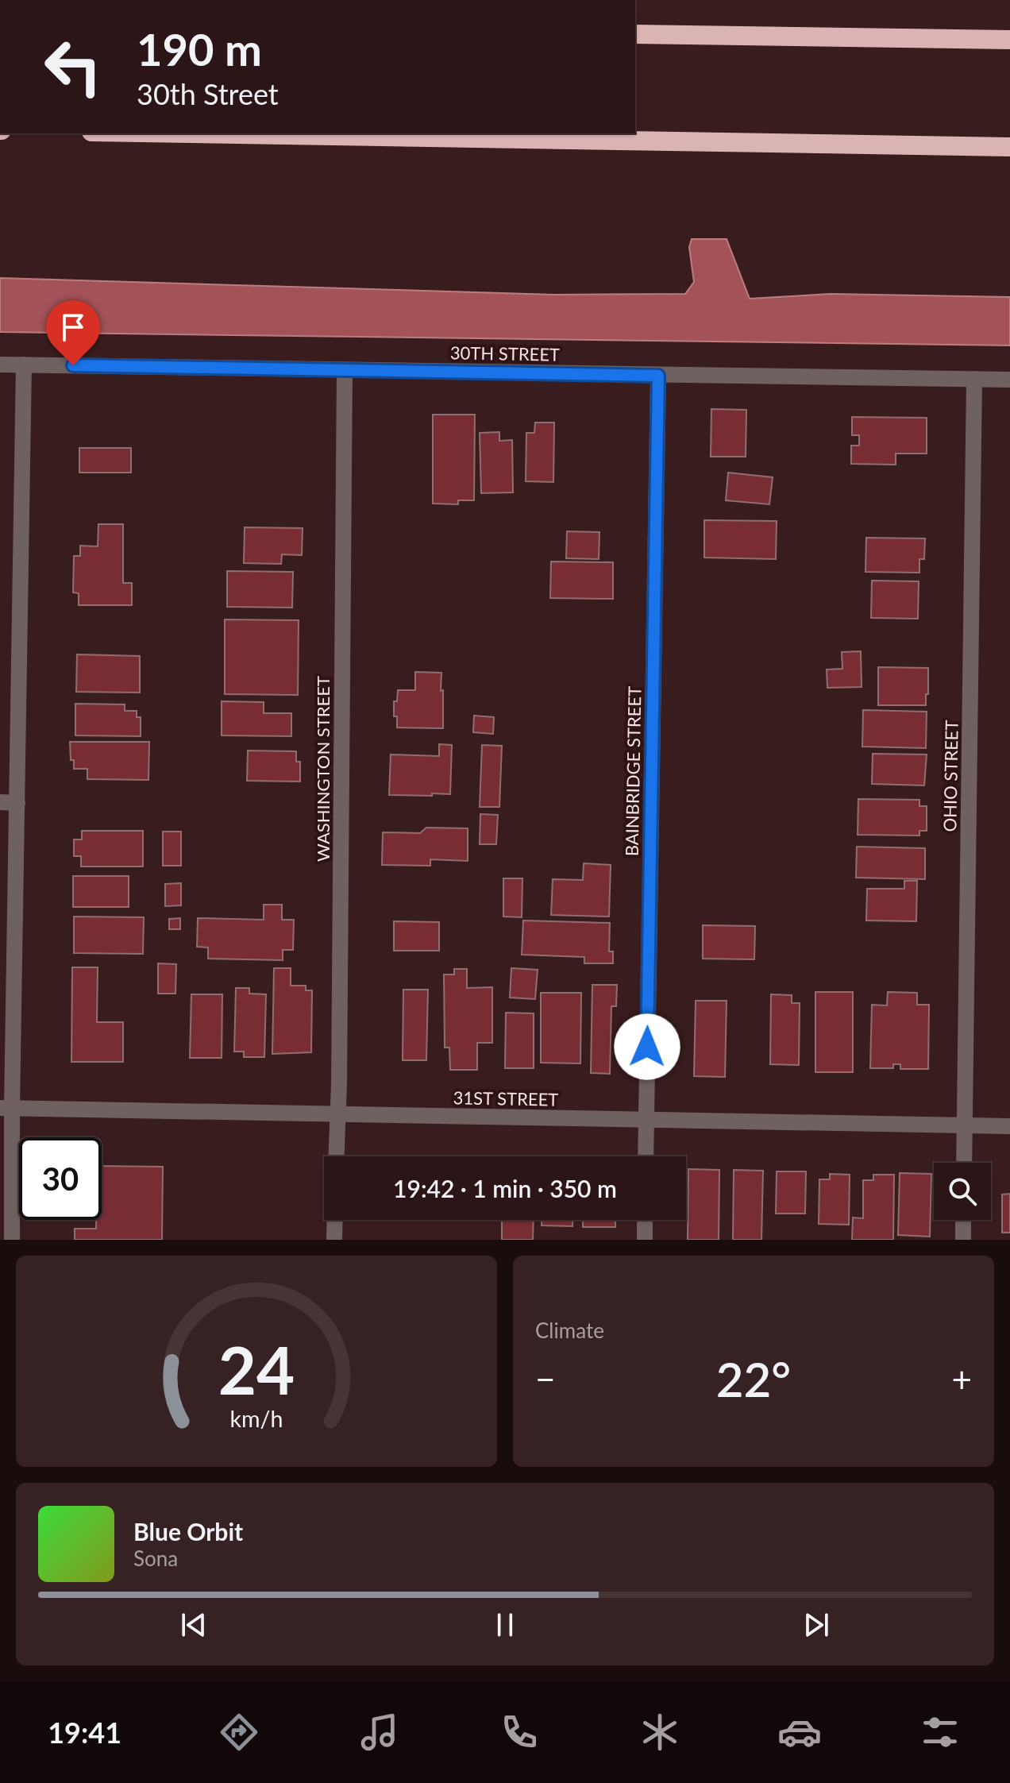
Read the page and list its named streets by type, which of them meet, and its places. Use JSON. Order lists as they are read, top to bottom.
{
  "streets": {
    "street": [
      "30TH STREET",
      "WASHINGTON STREET",
      "BAINBRIDGE STREET",
      "OHIO STREET",
      "31ST STREET"
    ]
  },
  "crossings": [
    ["30TH STREET", "WASHINGTON STREET"],
    ["30TH STREET", "BAINBRIDGE STREET"],
    ["30TH STREET", "OHIO STREET"],
    ["WASHINGTON STREET", "31ST STREET"],
    ["BAINBRIDGE STREET", "31ST STREET"],
    ["OHIO STREET", "31ST STREET"]
  ],
  "page": {
    "turn": ["190 m", "30th Street"],
    "limit": "30",
    "trip": "19:42 · 1 min · 350 m",
    "tile": "Climate",
    "heat": ["−", "22°", "+"],
    "song": ["Blue Orbit", "Sona"],
    "tabs": "19:41",
    "gauge": ["24", "km/h"]
  }
}
